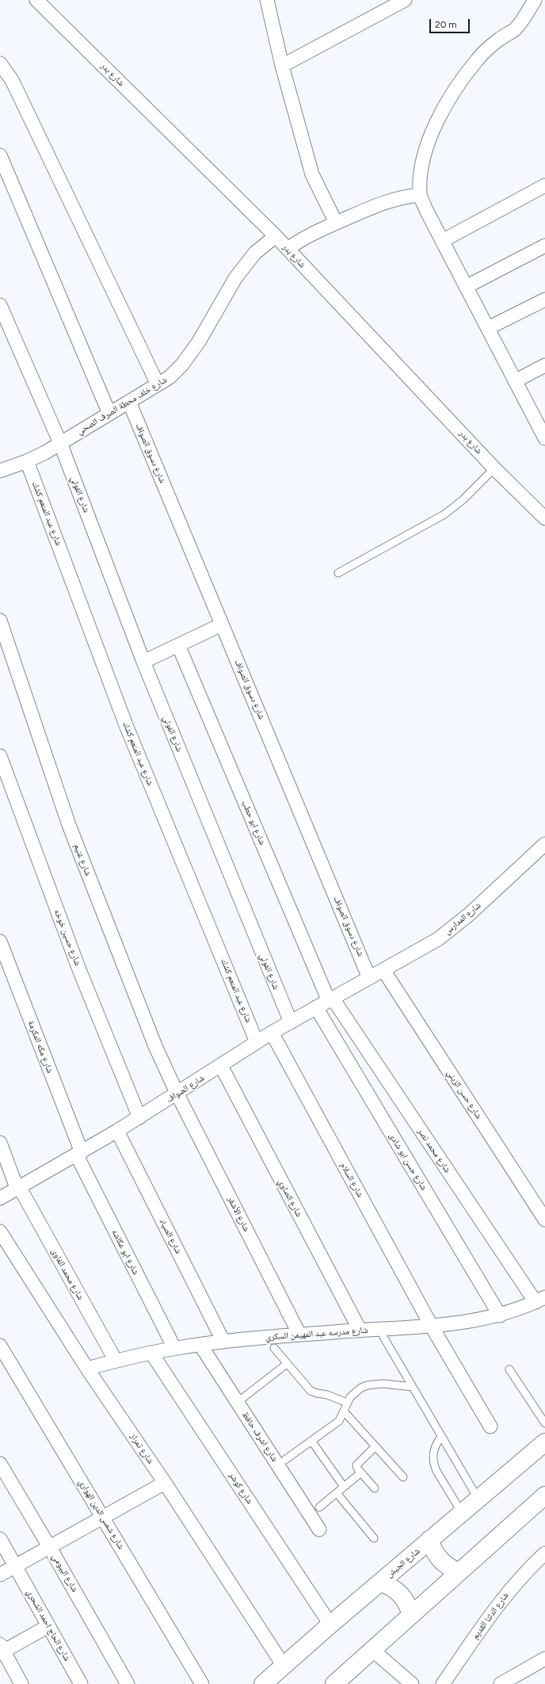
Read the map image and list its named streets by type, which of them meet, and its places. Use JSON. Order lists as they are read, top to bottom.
{
  "streets": {
    "main road": ["شارع الجيش"],
    "street": [
      "شارع بدر",
      "شارع خلف محطة الصرف الصحي",
      "شارع دسوق الصواف",
      "شارع الفولي",
      "شارع عبد المنعم كشك",
      "شارع ابو حطب",
      "شارع غنيم",
      "شارع المدارس",
      "شارع حسين خوخه",
      "شارع مكه المكرمة",
      "شارع الصواف",
      "شارع حسن الزيني",
      "شارع محمد نصر",
      "شارع حسن ابو شادى",
      "شارع السلام",
      "شارع الصاوي",
      "شارع الأشقر",
      "شارع الصياد",
      "شارع ابو عكاشه",
      "شارع محمد الفاوى",
      "شارع مدرسه عبد المهيمن السكري",
      "شارع اشرف حافظ",
      "شارع تمراز",
      "شارع كوشر",
      "شارع شمس الدين الهواري",
      "شارع البيومي",
      "شارع الدلتا القديم",
      "شارع الحاج احمد الشحري"
    ]
  },
  "crossings": [
    ["شارع بدر", "شارع خلف محطة الصرف الصحي"],
    ["شارع خلف محطة الصرف الصحي", "شارع دسوق الصواف"],
    ["شارع خلف محطة الصرف الصحي", "شارع الفولي"],
    ["شارع خلف محطة الصرف الصحي", "شارع عبد المنعم كشك"],
    ["شارع دسوق الصواف", "شارع المدارس"],
    ["شارع دسوق الصواف", "شارع الصواف"],
    ["شارع الفولي", "شارع الصواف"],
    ["شارع عبد المنعم كشك", "شارع الصواف"],
    ["شارع ابو حطب", "شارع الصواف"],
    ["شارع ابو حطب", "شارع محمد نصر"],
    ["شارع غنيم", "شارع الصواف"],
    ["شارع غنيم", "شارع الأشقر"],
    ["شارع المدارس", "شارع الصواف"],
    ["شارع المدارس", "شارع حسن الزيني"],
    ["شارع حسين خوخه", "شارع الصواف"],
    ["شارع مكه المكرمة", "شارع الصواف"],
    ["شارع مكه المكرمة", "شارع ابو عكاشه"],
    ["شارع الصواف", "شارع محمد نصر"],
    ["شارع الصواف", "شارع حسن ابو شادى"],
    ["شارع الصواف", "شارع السلام"],
    ["شارع الصواف", "شارع الصاوي"],
    ["شارع الصواف", "شارع الأشقر"],
    ["شارع الصواف", "شارع الصياد"],
    ["شارع الصواف", "شارع ابو عكاشه"],
    ["شارع الصواف", "شارع محمد الفاوى"],
    ["شارع محمد نصر", "شارع مدرسه عبد المهيمن السكري"],
    ["شارع حسن ابو شادى", "شارع مدرسه عبد المهيمن السكري"],
    ["شارع السلام", "شارع مدرسه عبد المهيمن السكري"],
    ["شارع الصاوي", "شارع مدرسه عبد المهيمن السكري"],
    ["شارع الأشقر", "شارع مدرسه عبد المهيمن السكري"],
    ["شارع الصياد", "شارع مدرسه عبد المهيمن السكري"],
    ["شارع ابو عكاشه", "شارع مدرسه عبد المهيمن السكري"],
    ["شارع محمد الفاوى", "شارع مدرسه عبد المهيمن السكري"],
    ["شارع مدرسه عبد المهيمن السكري", "شارع اشرف حافظ"],
    ["شارع مدرسه عبد المهيمن السكري", "شارع تمراز"],
    ["شارع مدرسه عبد المهيمن السكري", "شارع كوشر"],
    ["شارع تمراز", "شارع الجيش"],
    ["شارع كوشر", "شارع الجيش"]
  ],
  "scale_bar": "20 m"
}
